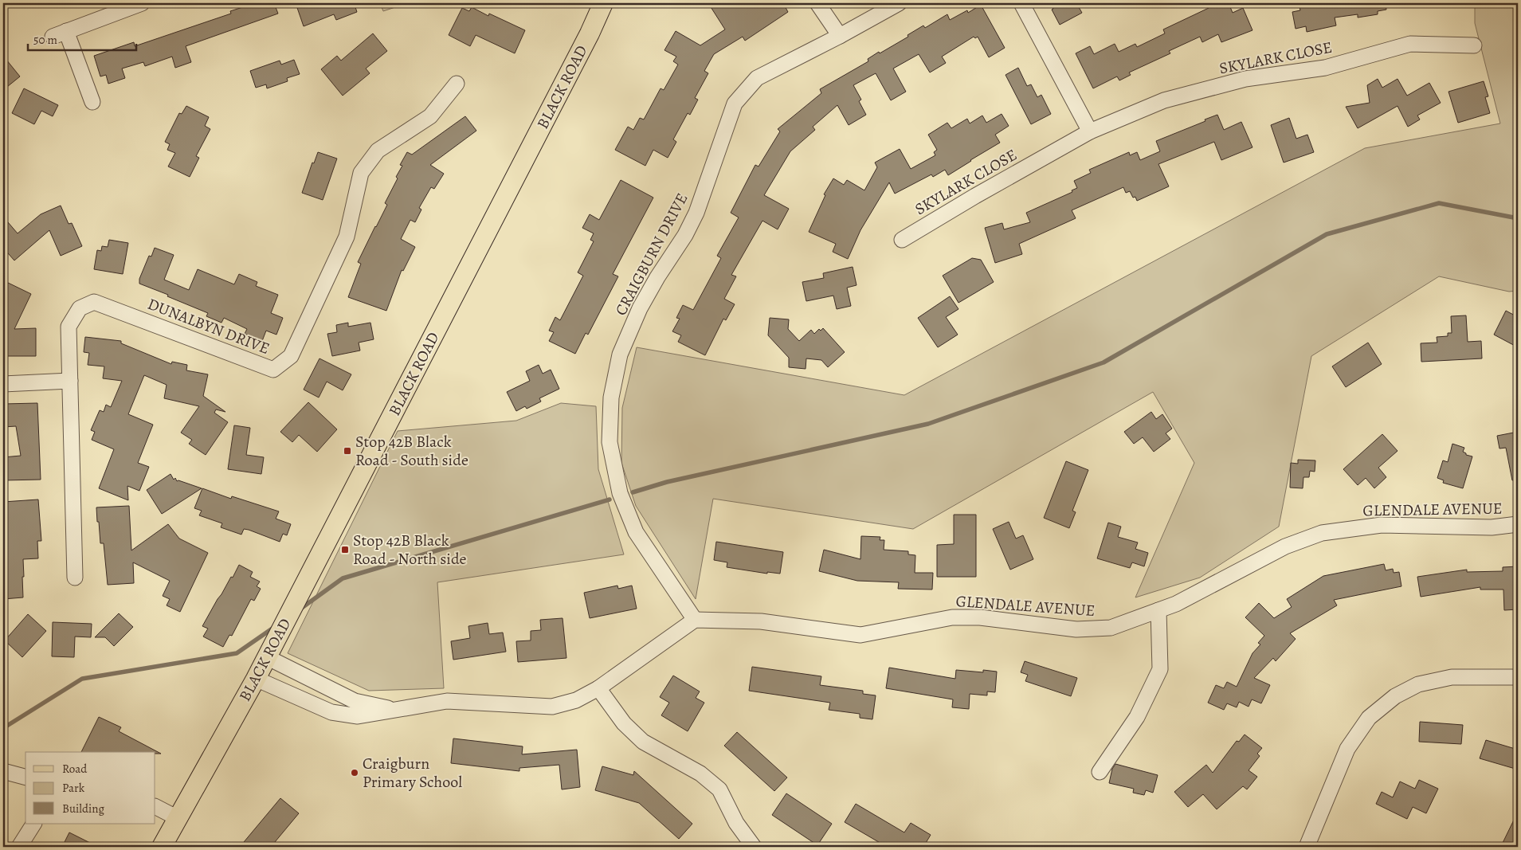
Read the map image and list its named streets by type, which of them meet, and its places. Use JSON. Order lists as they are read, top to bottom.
{
  "streets": {
    "main road": ["BLACK ROAD"],
    "street": [
      "SKYLARK CLOSE",
      "CRAIGBURN DRIVE",
      "DUNALBYN DRIVE",
      "GLENDALE AVENUE"
    ]
  },
  "crossings": [
    ["CRAIGBURN DRIVE", "GLENDALE AVENUE"]
  ],
  "places": {
    "transit": ["Stop 42B Black Road - South side", "Stop 42B Black Road - North side"],
    "other": ["Craigburn Primary School"]
  },
  "legend": ["Road", "Park", "Building"],
  "scale_bar": "50 m"
}
